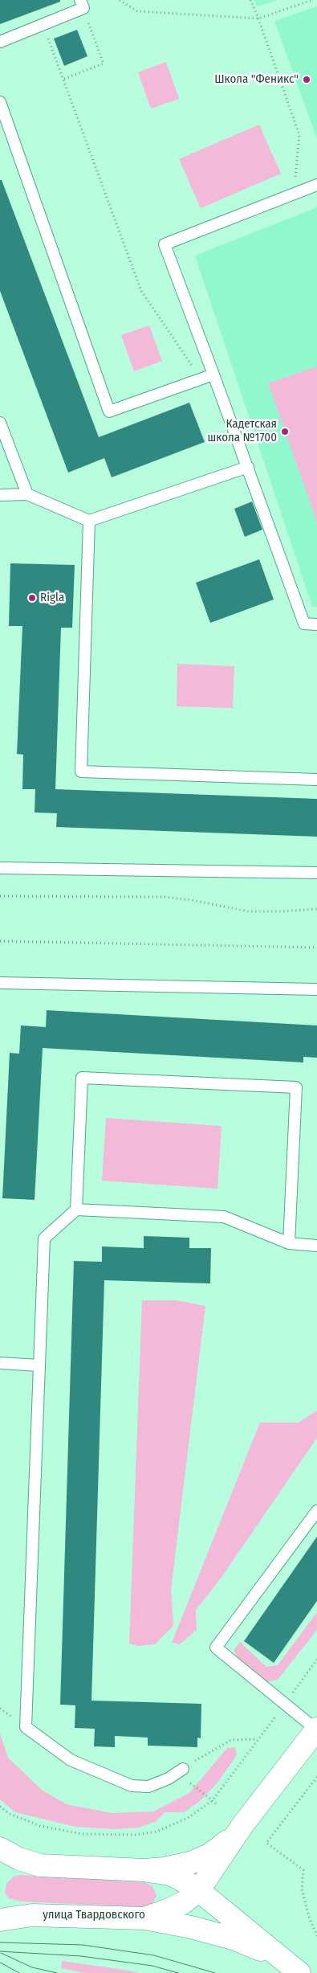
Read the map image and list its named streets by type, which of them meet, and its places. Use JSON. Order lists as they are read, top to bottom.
{
  "streets": {
    "main road": ["улица Твардовского"]
  },
  "places": ["Школа \"Феникс\"", "Кадетская школа №1700", "Rigla"]
}
